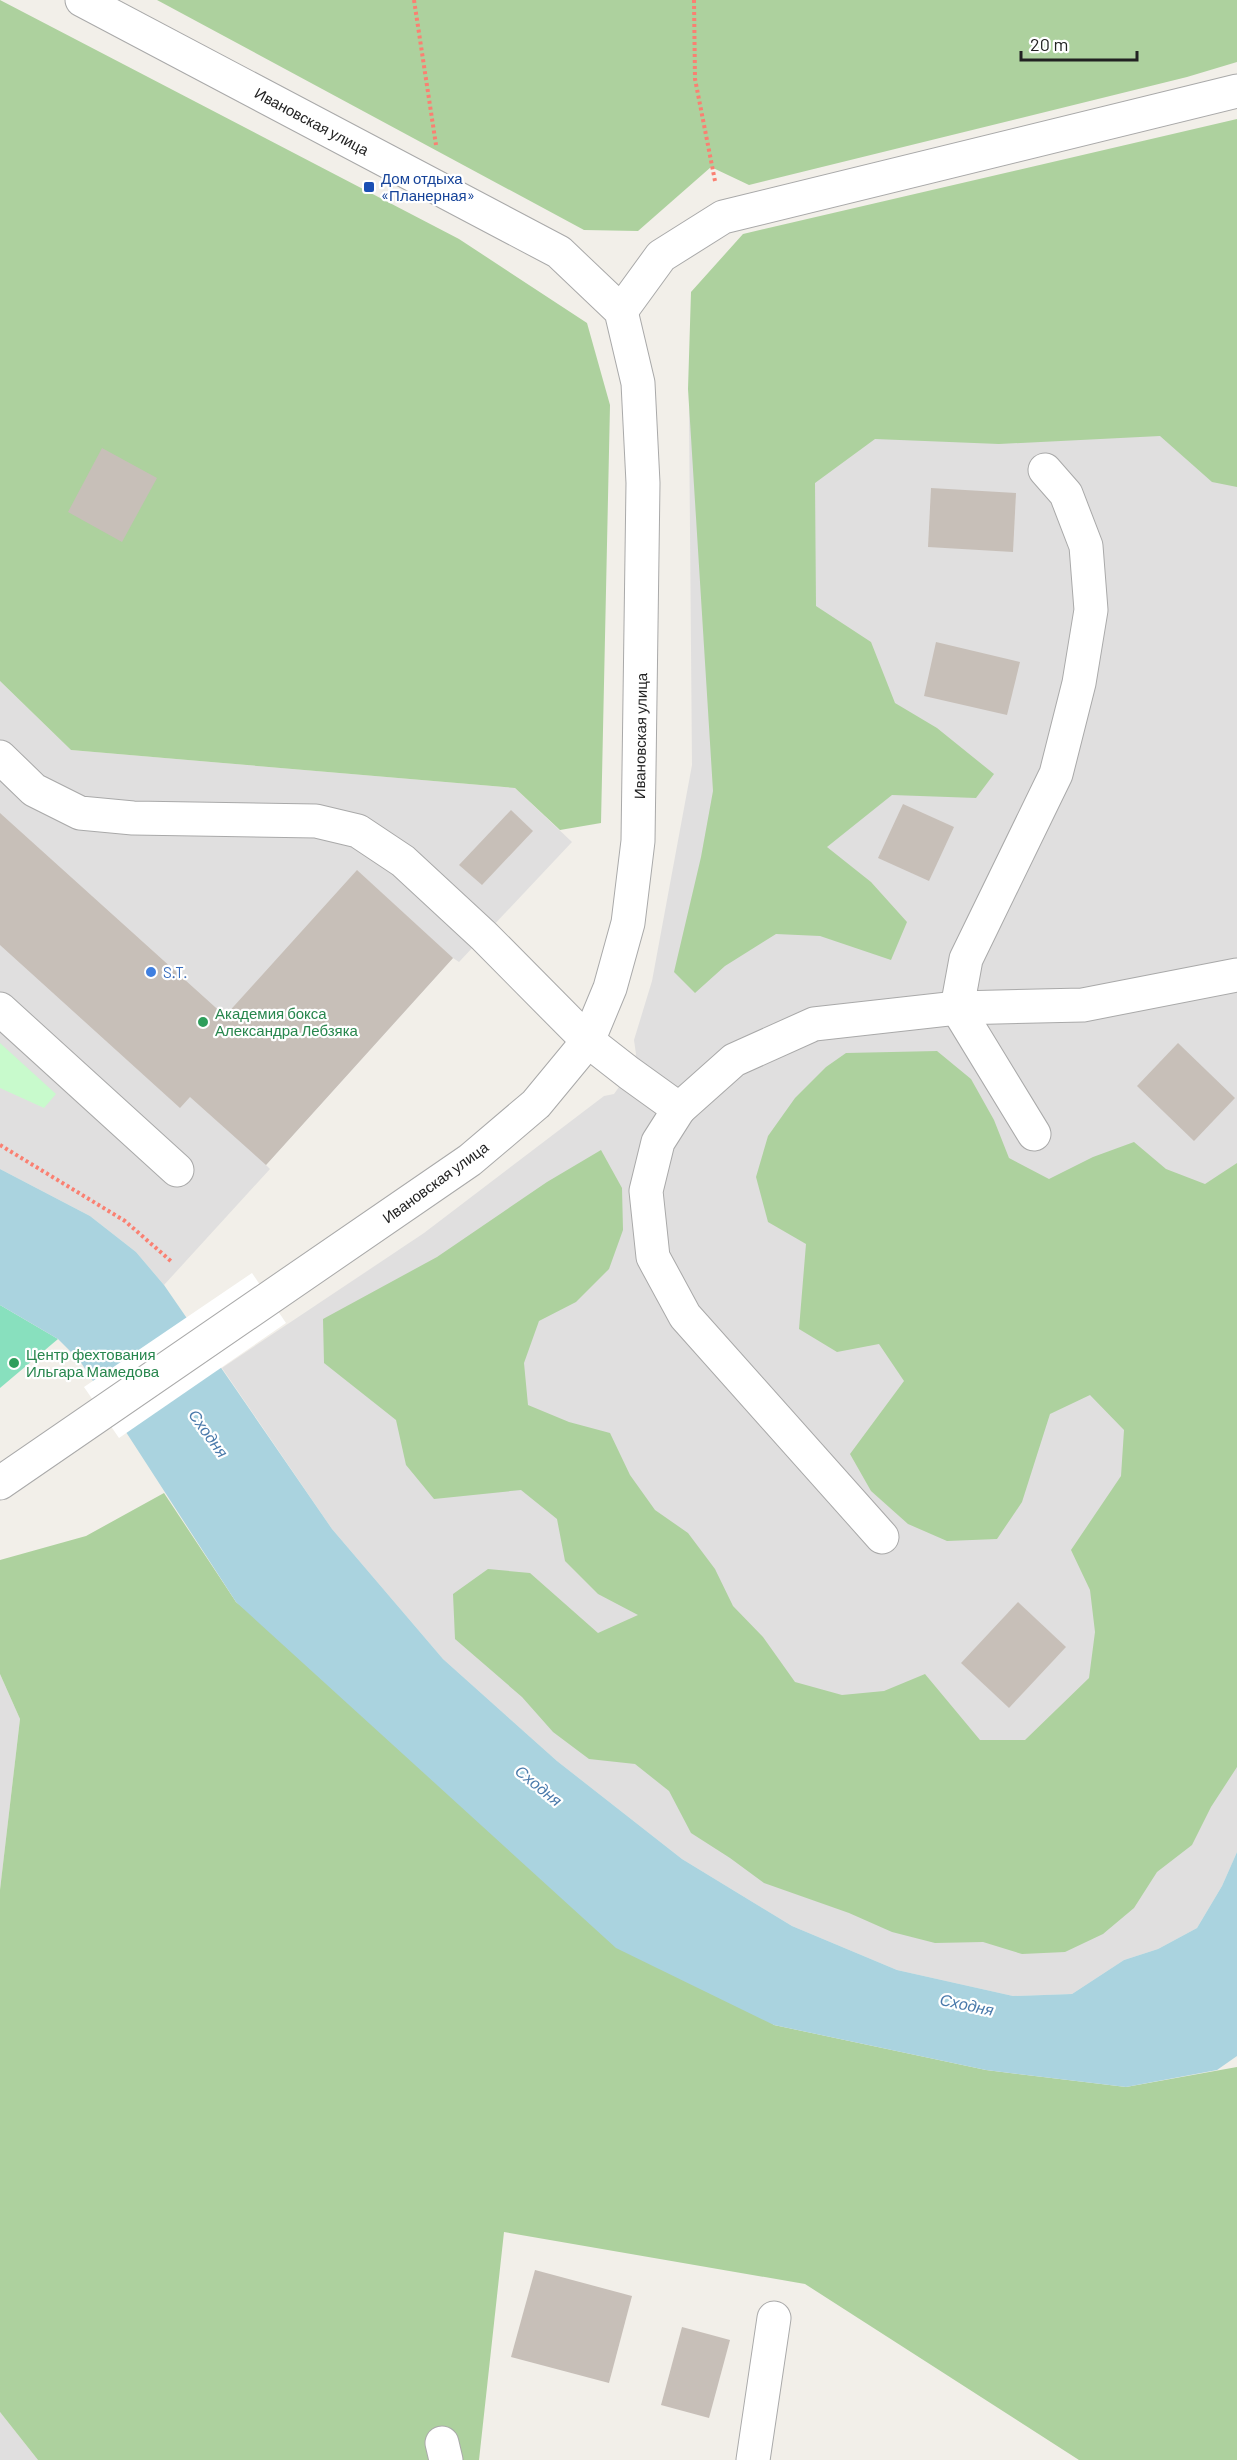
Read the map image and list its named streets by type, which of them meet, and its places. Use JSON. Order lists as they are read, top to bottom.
{
  "streets": {
    "street": ["Ивановская улица"]
  },
  "water": ["Сходня"],
  "places": {
    "transit": ["Дом отдыха «Планерная»"],
    "other": ["S.T.", "Академия бокса Александра Лебзяка", "Центр фехтования Ильгара Мамедова"]
  },
  "scale_bar": "20 m"
}
